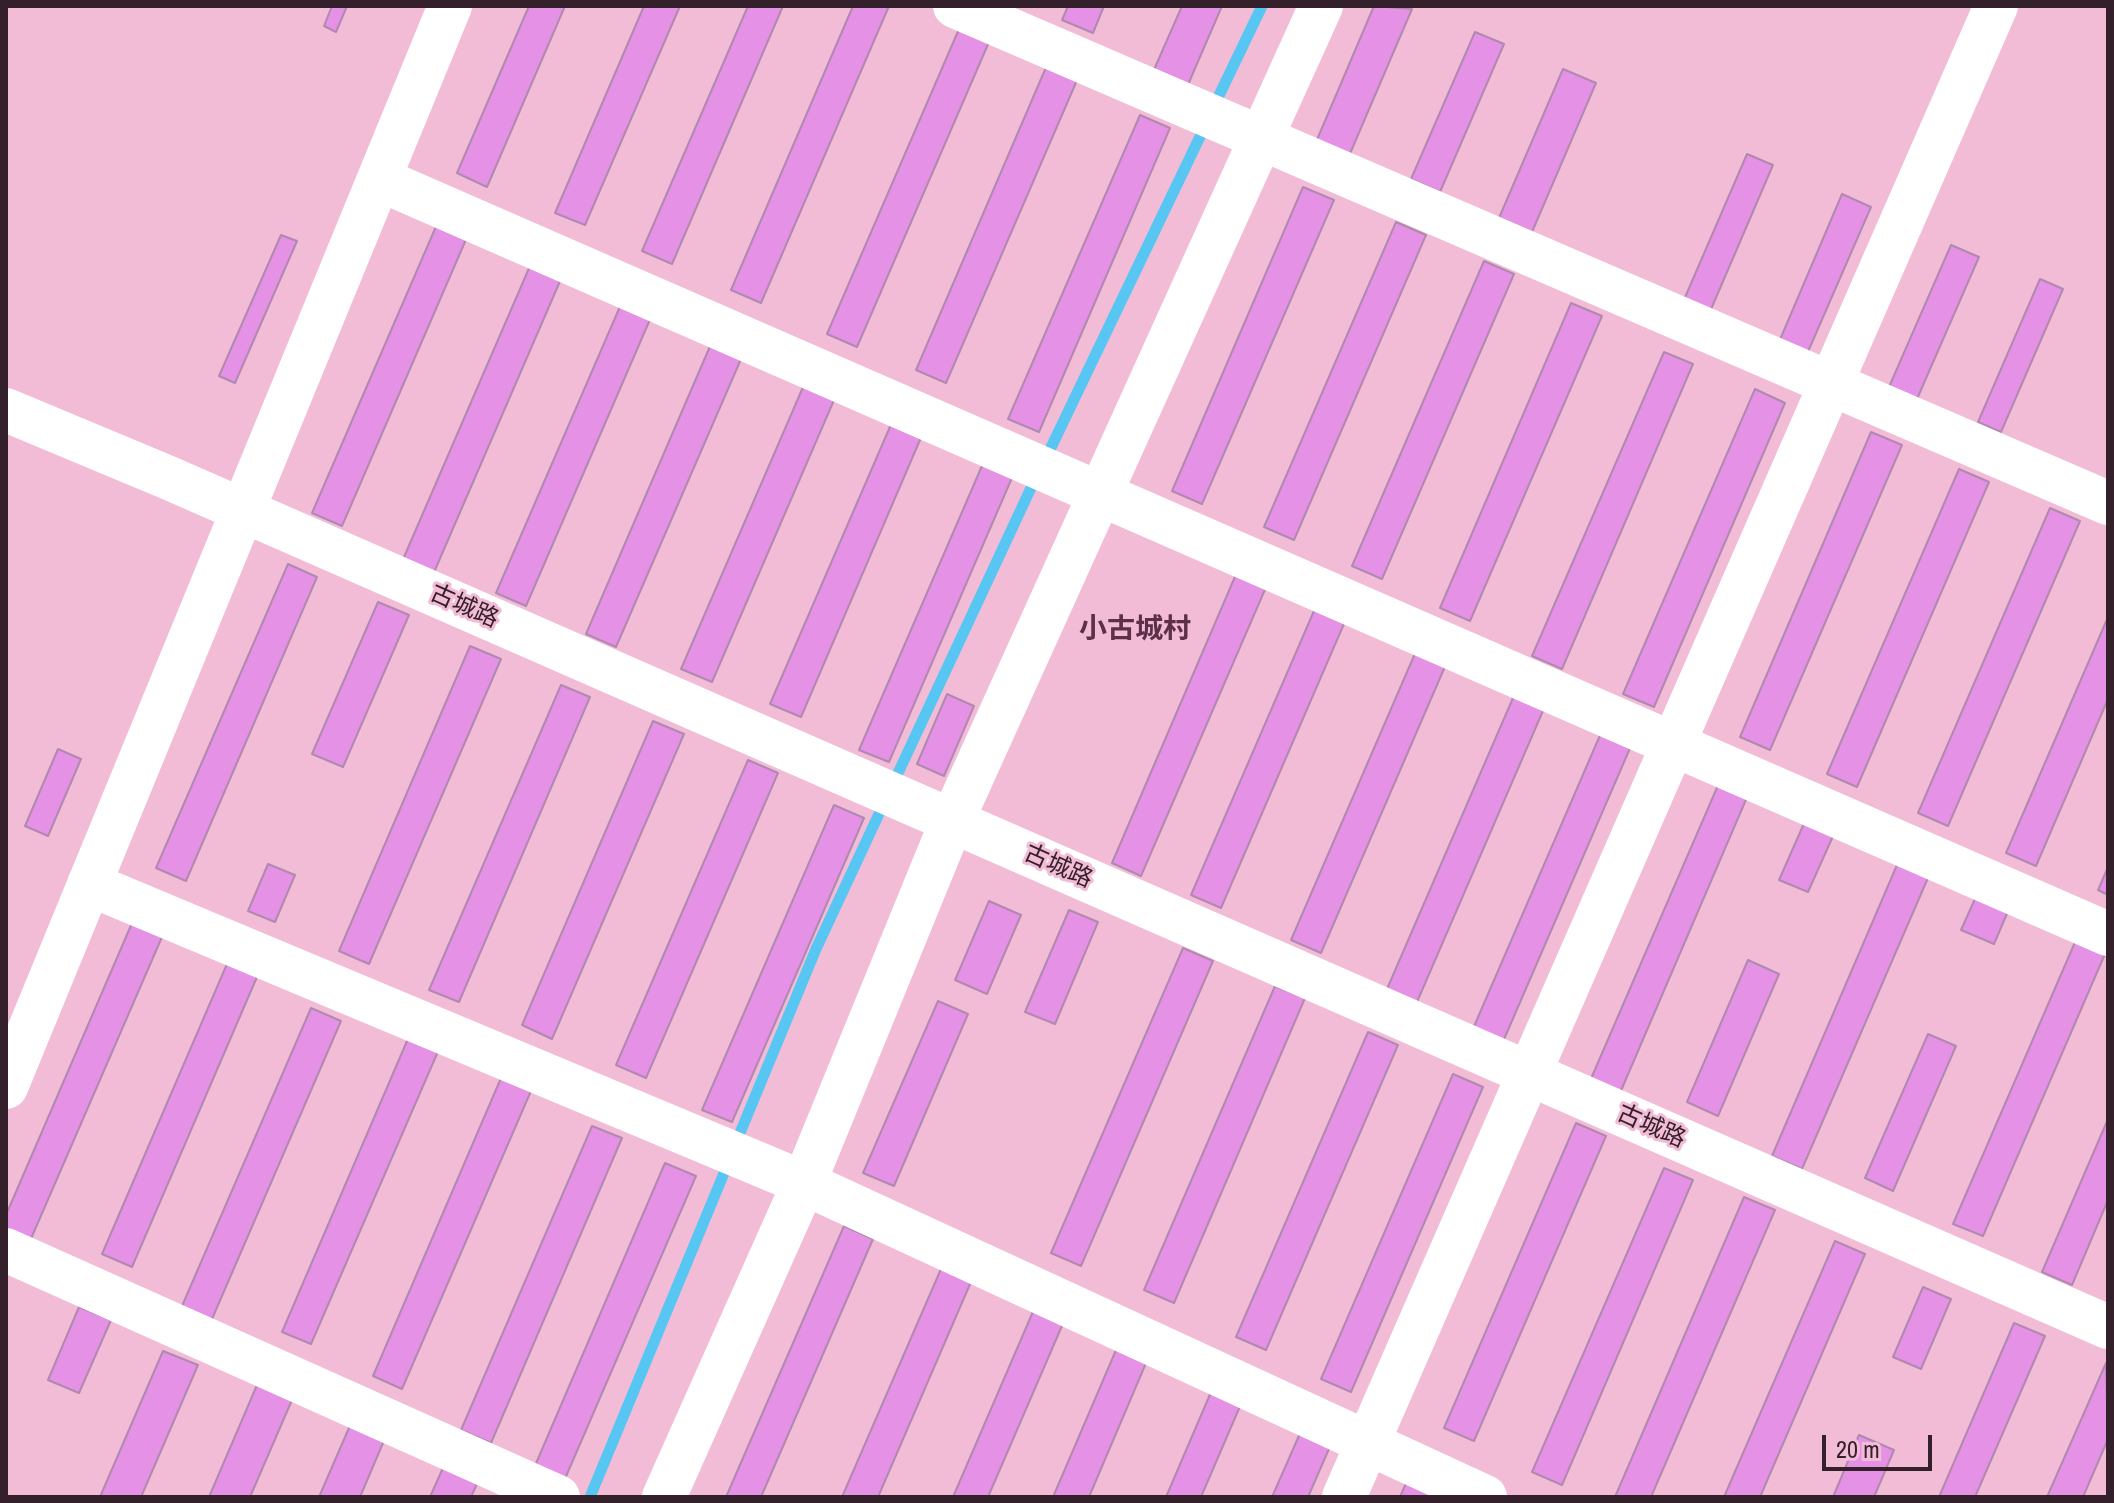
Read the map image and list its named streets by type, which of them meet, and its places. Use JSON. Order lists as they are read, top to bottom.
{
  "streets": {
    "street": ["古城路"]
  },
  "districts": ["小古城村"],
  "scale_bar": "20 m"
}
